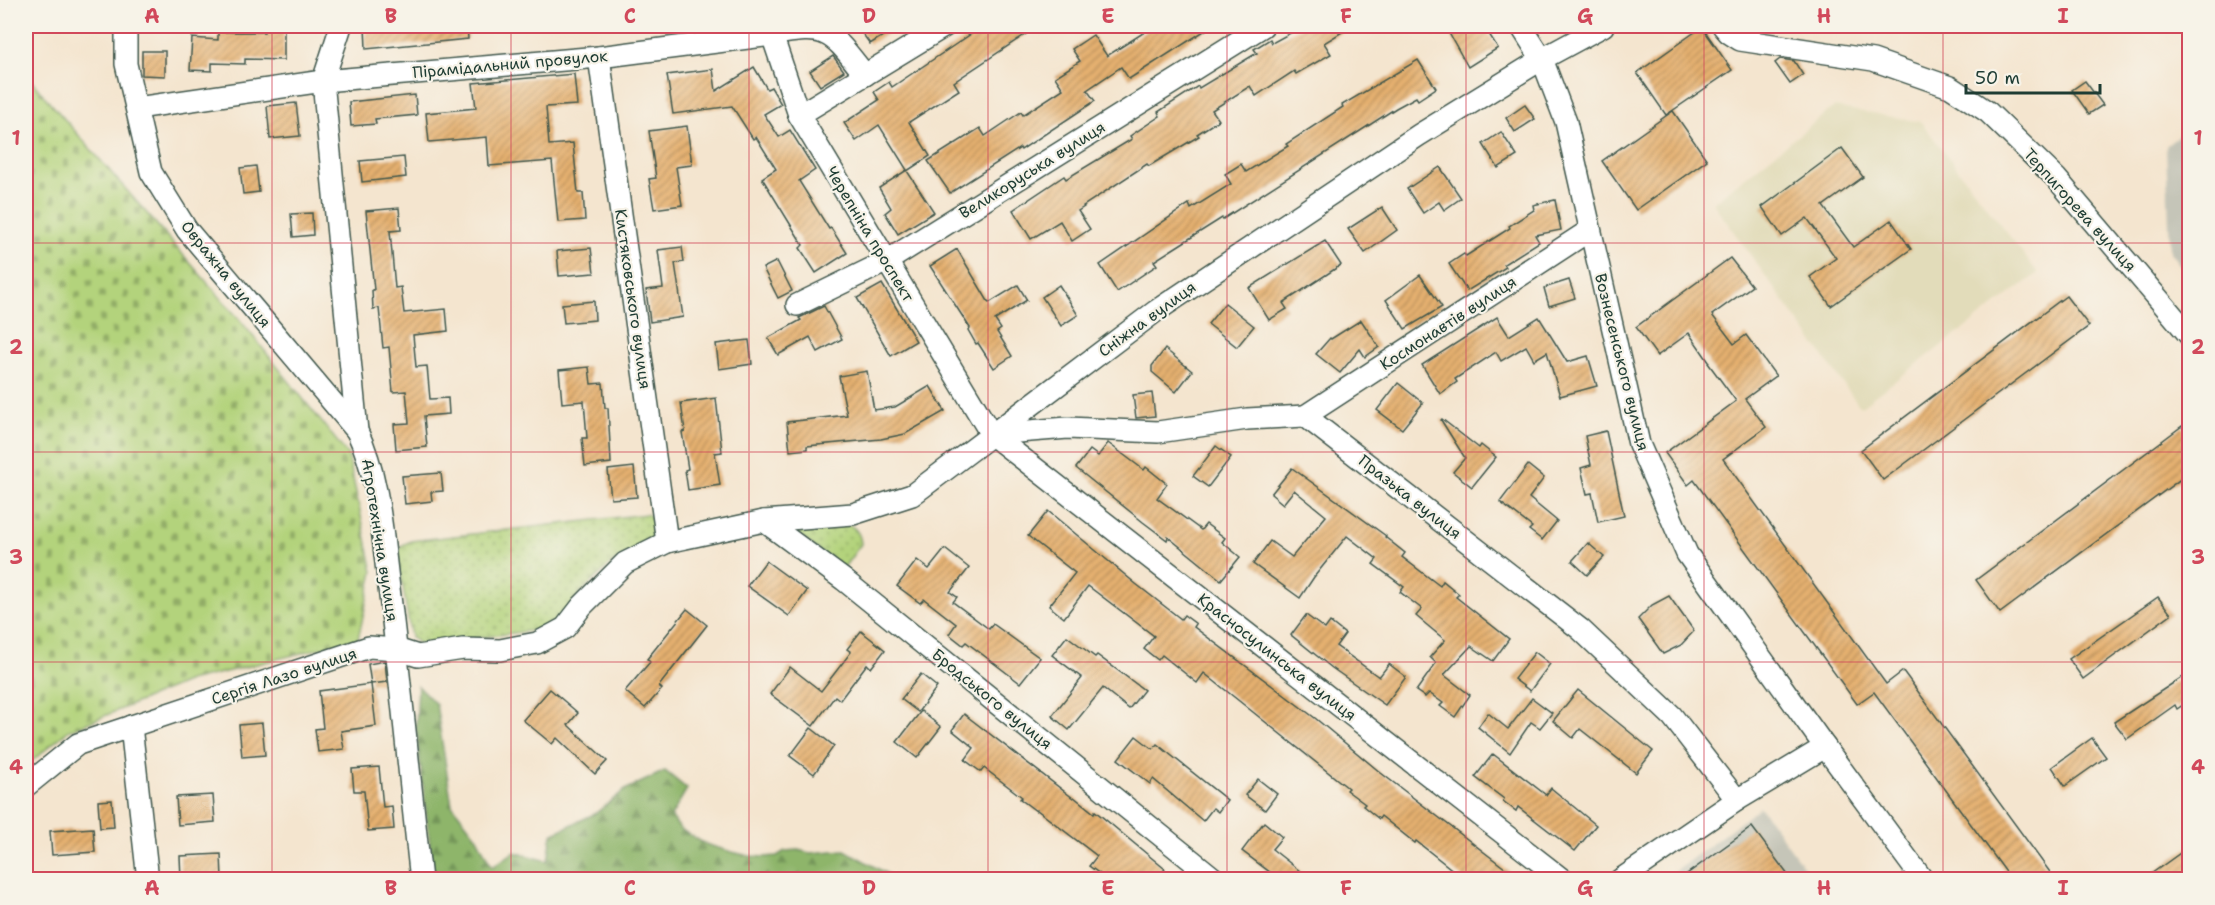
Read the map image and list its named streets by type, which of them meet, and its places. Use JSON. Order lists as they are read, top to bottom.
{
  "streets": {
    "street": [
      "Пірамідальний провулок",
      "Великоруська вулиця",
      "Терпигорева вулиця",
      "Черепніна проспект",
      "Овражна вулиця",
      "Кистяковського вулиця",
      "Сніжна вулиця",
      "Космонавтів вулиця",
      "Вознесенського вулиця",
      "Празька вулиця",
      "Агротехнічна вулиця",
      "Красносулинська вулиця",
      "Сергія Лазо вулиця",
      "Бродського вулиця"
    ]
  },
  "crossings": [
    ["Пірамідальний провулок", "Черепніна проспект"],
    ["Пірамідальний провулок", "Овражна вулиця"],
    ["Пірамідальний провулок", "Кистяковського вулиця"],
    ["Пірамідальний провулок", "Агротехнічна вулиця"],
    ["Великоруська вулиця", "Черепніна проспект"],
    ["Черепніна проспект", "Сніжна вулиця"],
    ["Черепніна проспект", "Красносулинська вулиця"],
    ["Овражна вулиця", "Агротехнічна вулиця"],
    ["Кистяковського вулиця", "Сніжна вулиця"],
    ["Кистяковського вулиця", "Сергія Лазо вулиця"],
    ["Сніжна вулиця", "Вознесенського вулиця"],
    ["Сніжна вулиця", "Красносулинська вулиця"],
    ["Сніжна вулиця", "Сергія Лазо вулиця"],
    ["Сніжна вулиця", "Бродського вулиця"],
    ["Космонавтів вулиця", "Вознесенського вулиця"],
    ["Космонавтів вулиця", "Празька вулиця"],
    ["Агротехнічна вулиця", "Сергія Лазо вулиця"]
  ],
  "scale_bar": "50 m",
  "grid": {
    "columns": [
      "A",
      "B",
      "C",
      "D",
      "E",
      "F",
      "G",
      "H",
      "I"
    ],
    "rows": [
      "1",
      "2",
      "3",
      "4"
    ]
  }
}
